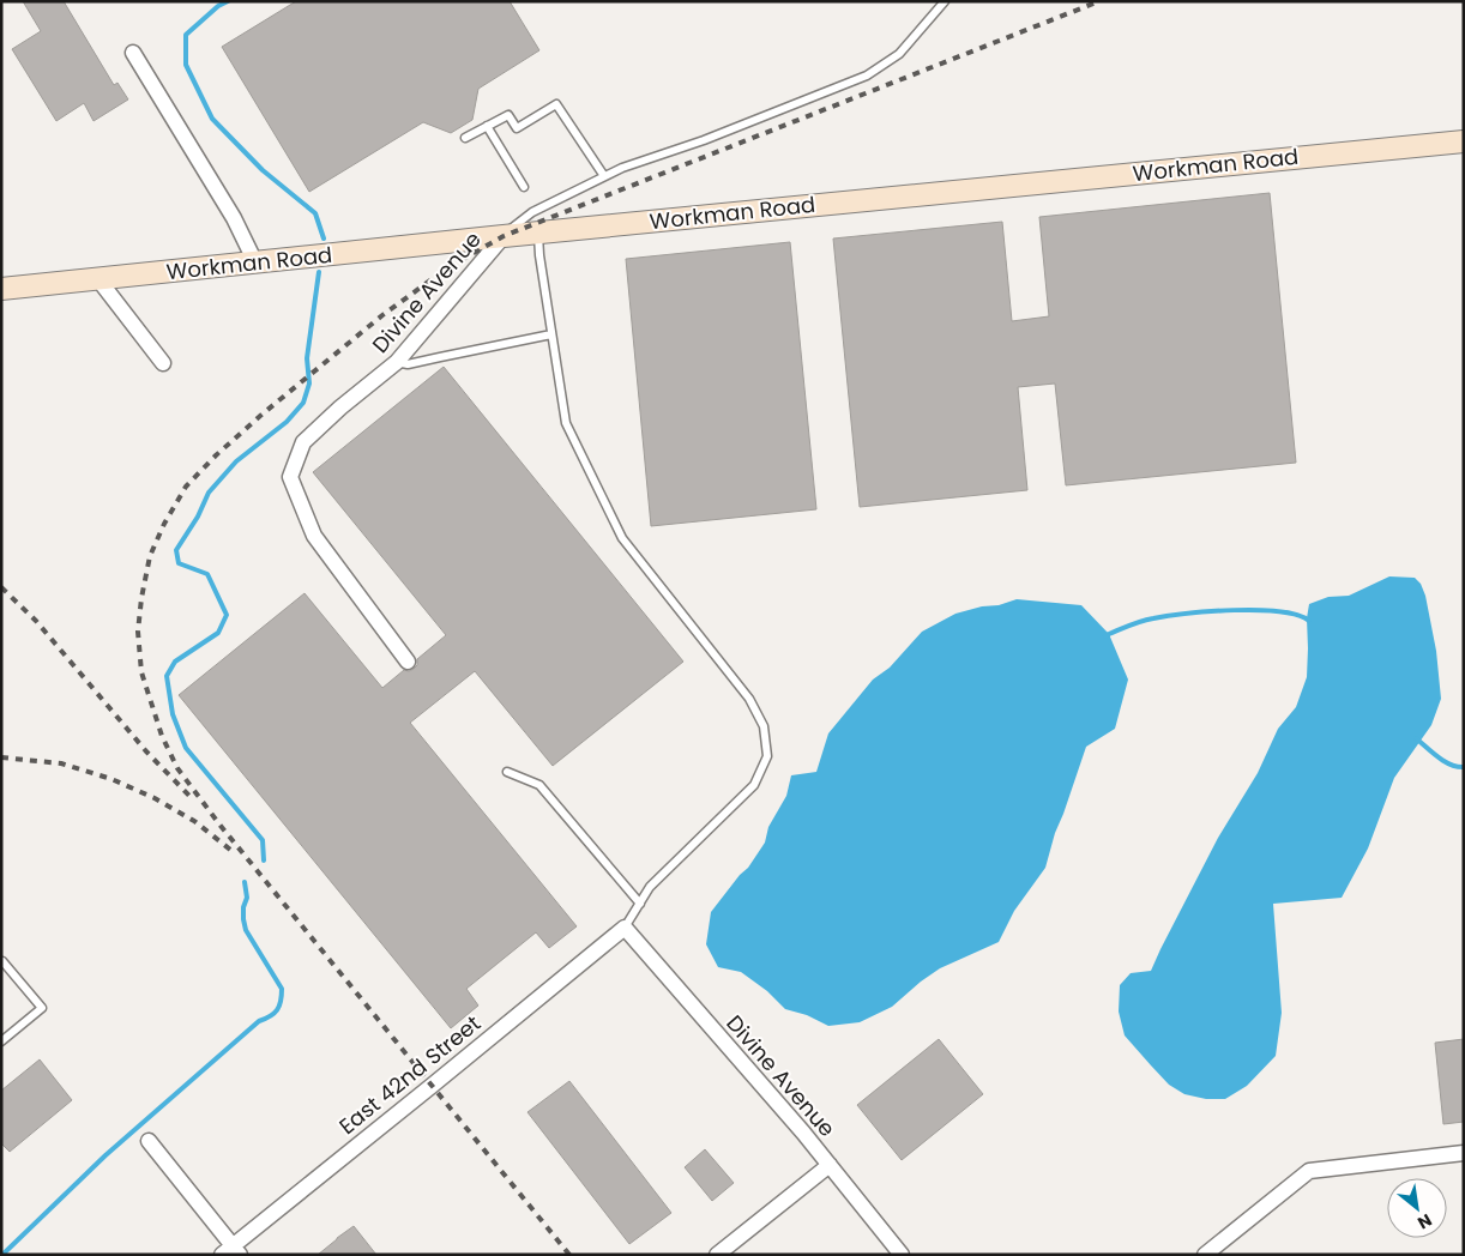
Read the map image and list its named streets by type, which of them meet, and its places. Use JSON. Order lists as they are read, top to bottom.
{
  "streets": {
    "street": ["Workman Road", "Divine Avenue", "East 42nd Street"]
  },
  "crossings": [
    ["Workman Road", "Divine Avenue"],
    ["Divine Avenue", "East 42nd Street"]
  ],
  "north": "bottom right"
}
